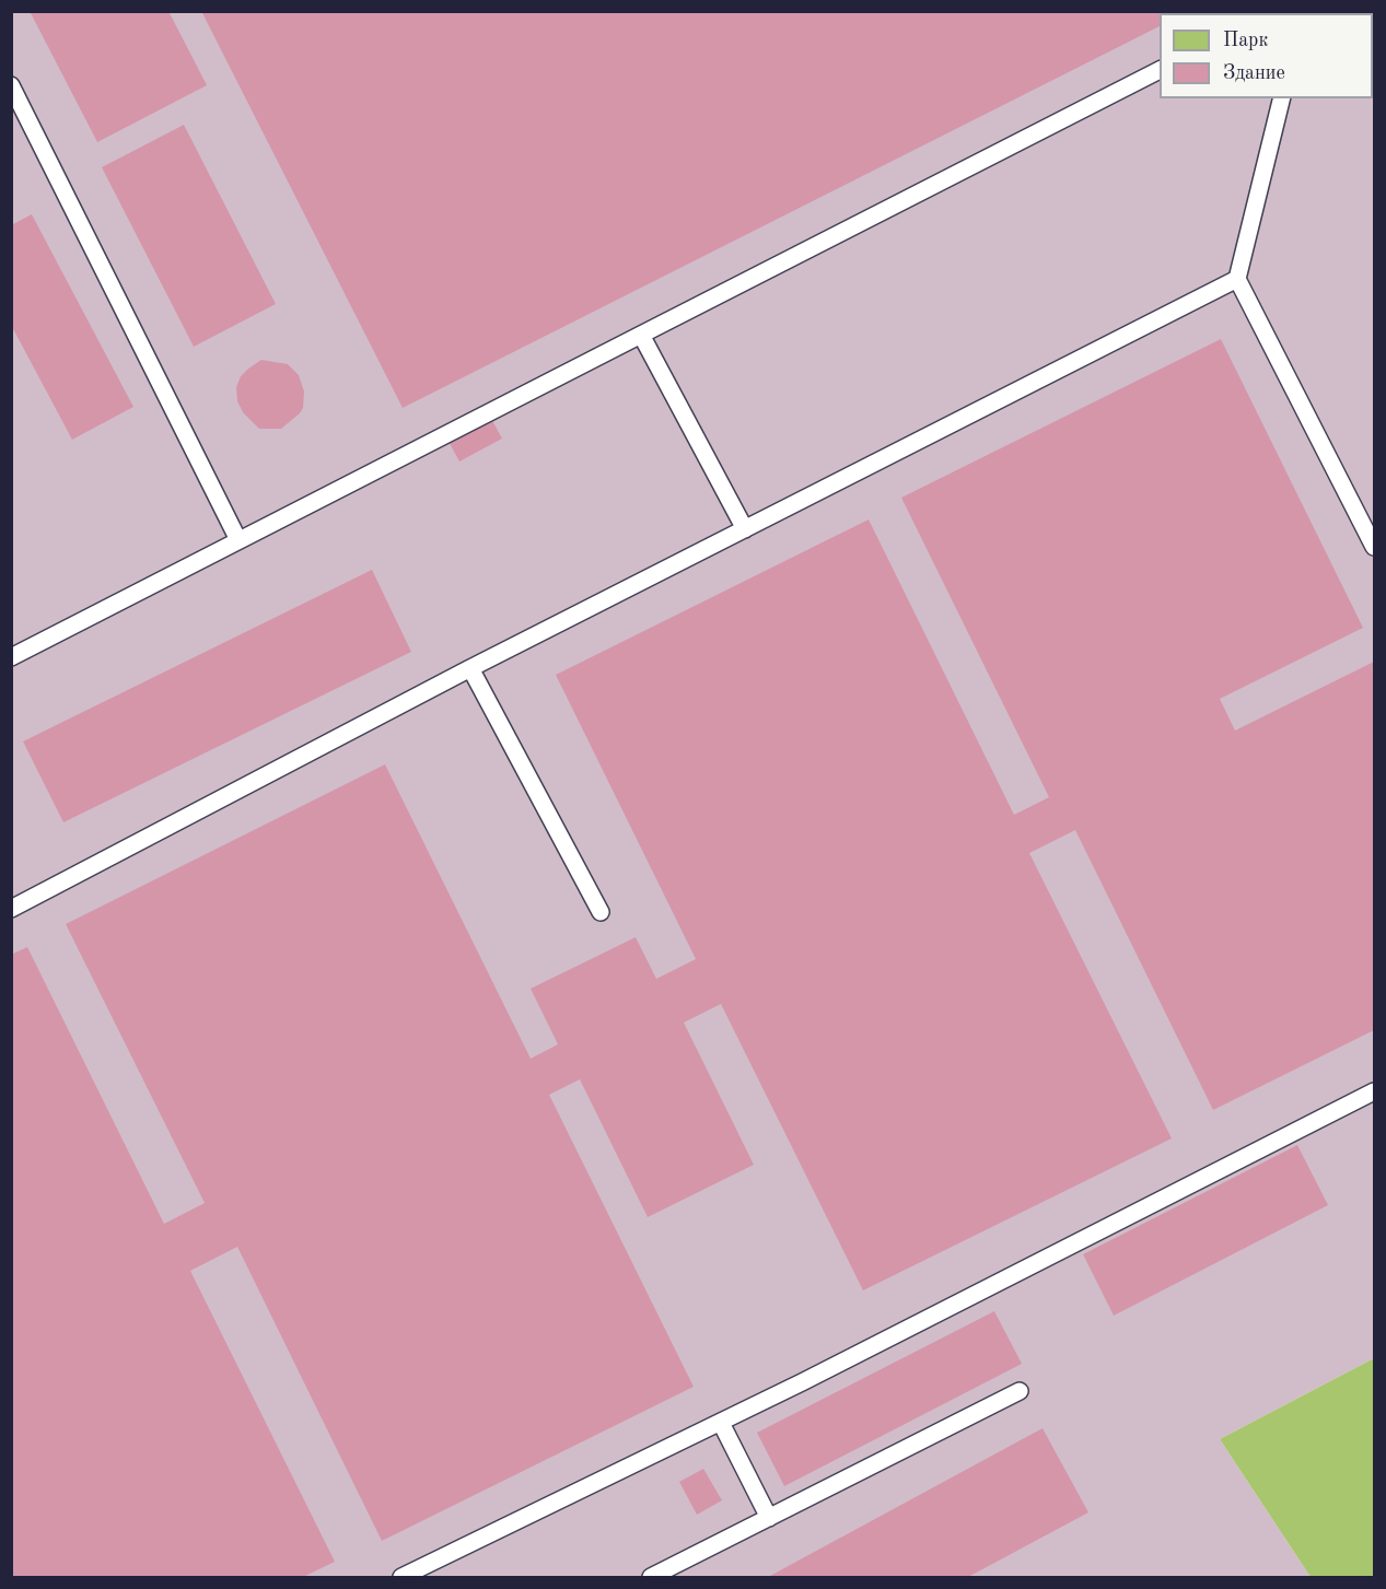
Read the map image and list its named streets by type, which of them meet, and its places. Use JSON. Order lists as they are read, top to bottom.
{
  "legend": ["Парк", "Здание"]
}
